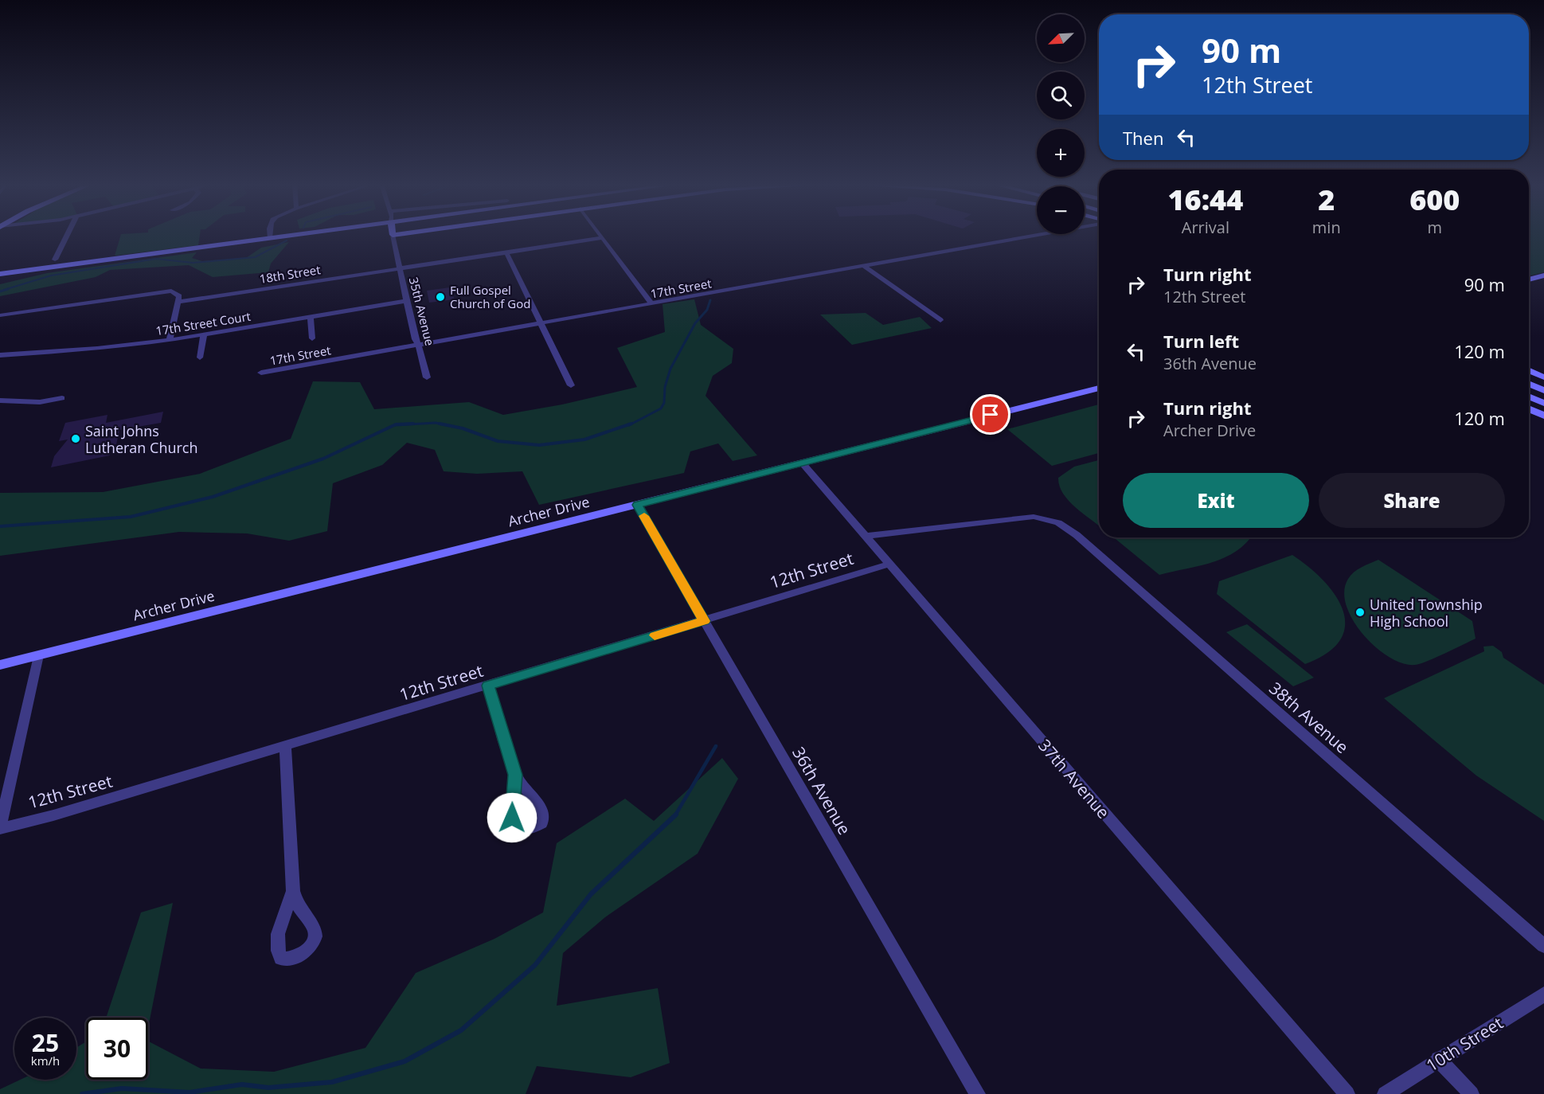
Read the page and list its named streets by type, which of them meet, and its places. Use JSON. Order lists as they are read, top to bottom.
{
  "streets": {
    "street": [
      "18th Street",
      "17th Street",
      "35th Avenue",
      "17th Street Court",
      "Archer Drive",
      "12th Street",
      "38th Avenue",
      "37th Avenue",
      "36th Avenue",
      "10th Street"
    ]
  },
  "crossings": [
    ["18th Street", "35th Avenue"],
    ["17th Street", "35th Avenue"],
    ["35th Avenue", "17th Street Court"],
    ["Archer Drive", "37th Avenue"],
    ["Archer Drive", "36th Avenue"],
    ["12th Street", "38th Avenue"],
    ["12th Street", "37th Avenue"],
    ["12th Street", "36th Avenue"]
  ],
  "places": ["Full Gospel Church of God", "Saint Johns Lutheran Church", "United Township High School"],
  "north": "bottom left",
  "page": {
    "map_buttons": ["+", "−"],
    "turn": ["90 m", "12th Street"],
    "then": "Then",
    "eta": [
      "16:44",
      "Arrival",
      "2",
      "min",
      "600",
      "m"
    ],
    "list": [
      {
        "name": "Turn right",
        "note": "12th Street",
        "value": "90 m"
      },
      {
        "name": "Turn left",
        "note": "36th Avenue",
        "value": "120 m"
      },
      {
        "name": "Turn right",
        "note": "Archer Drive",
        "value": "120 m"
      }
    ],
    "buttons": ["Exit", "Share"],
    "speed": "25 km/h",
    "limit": "30"
  }
}
